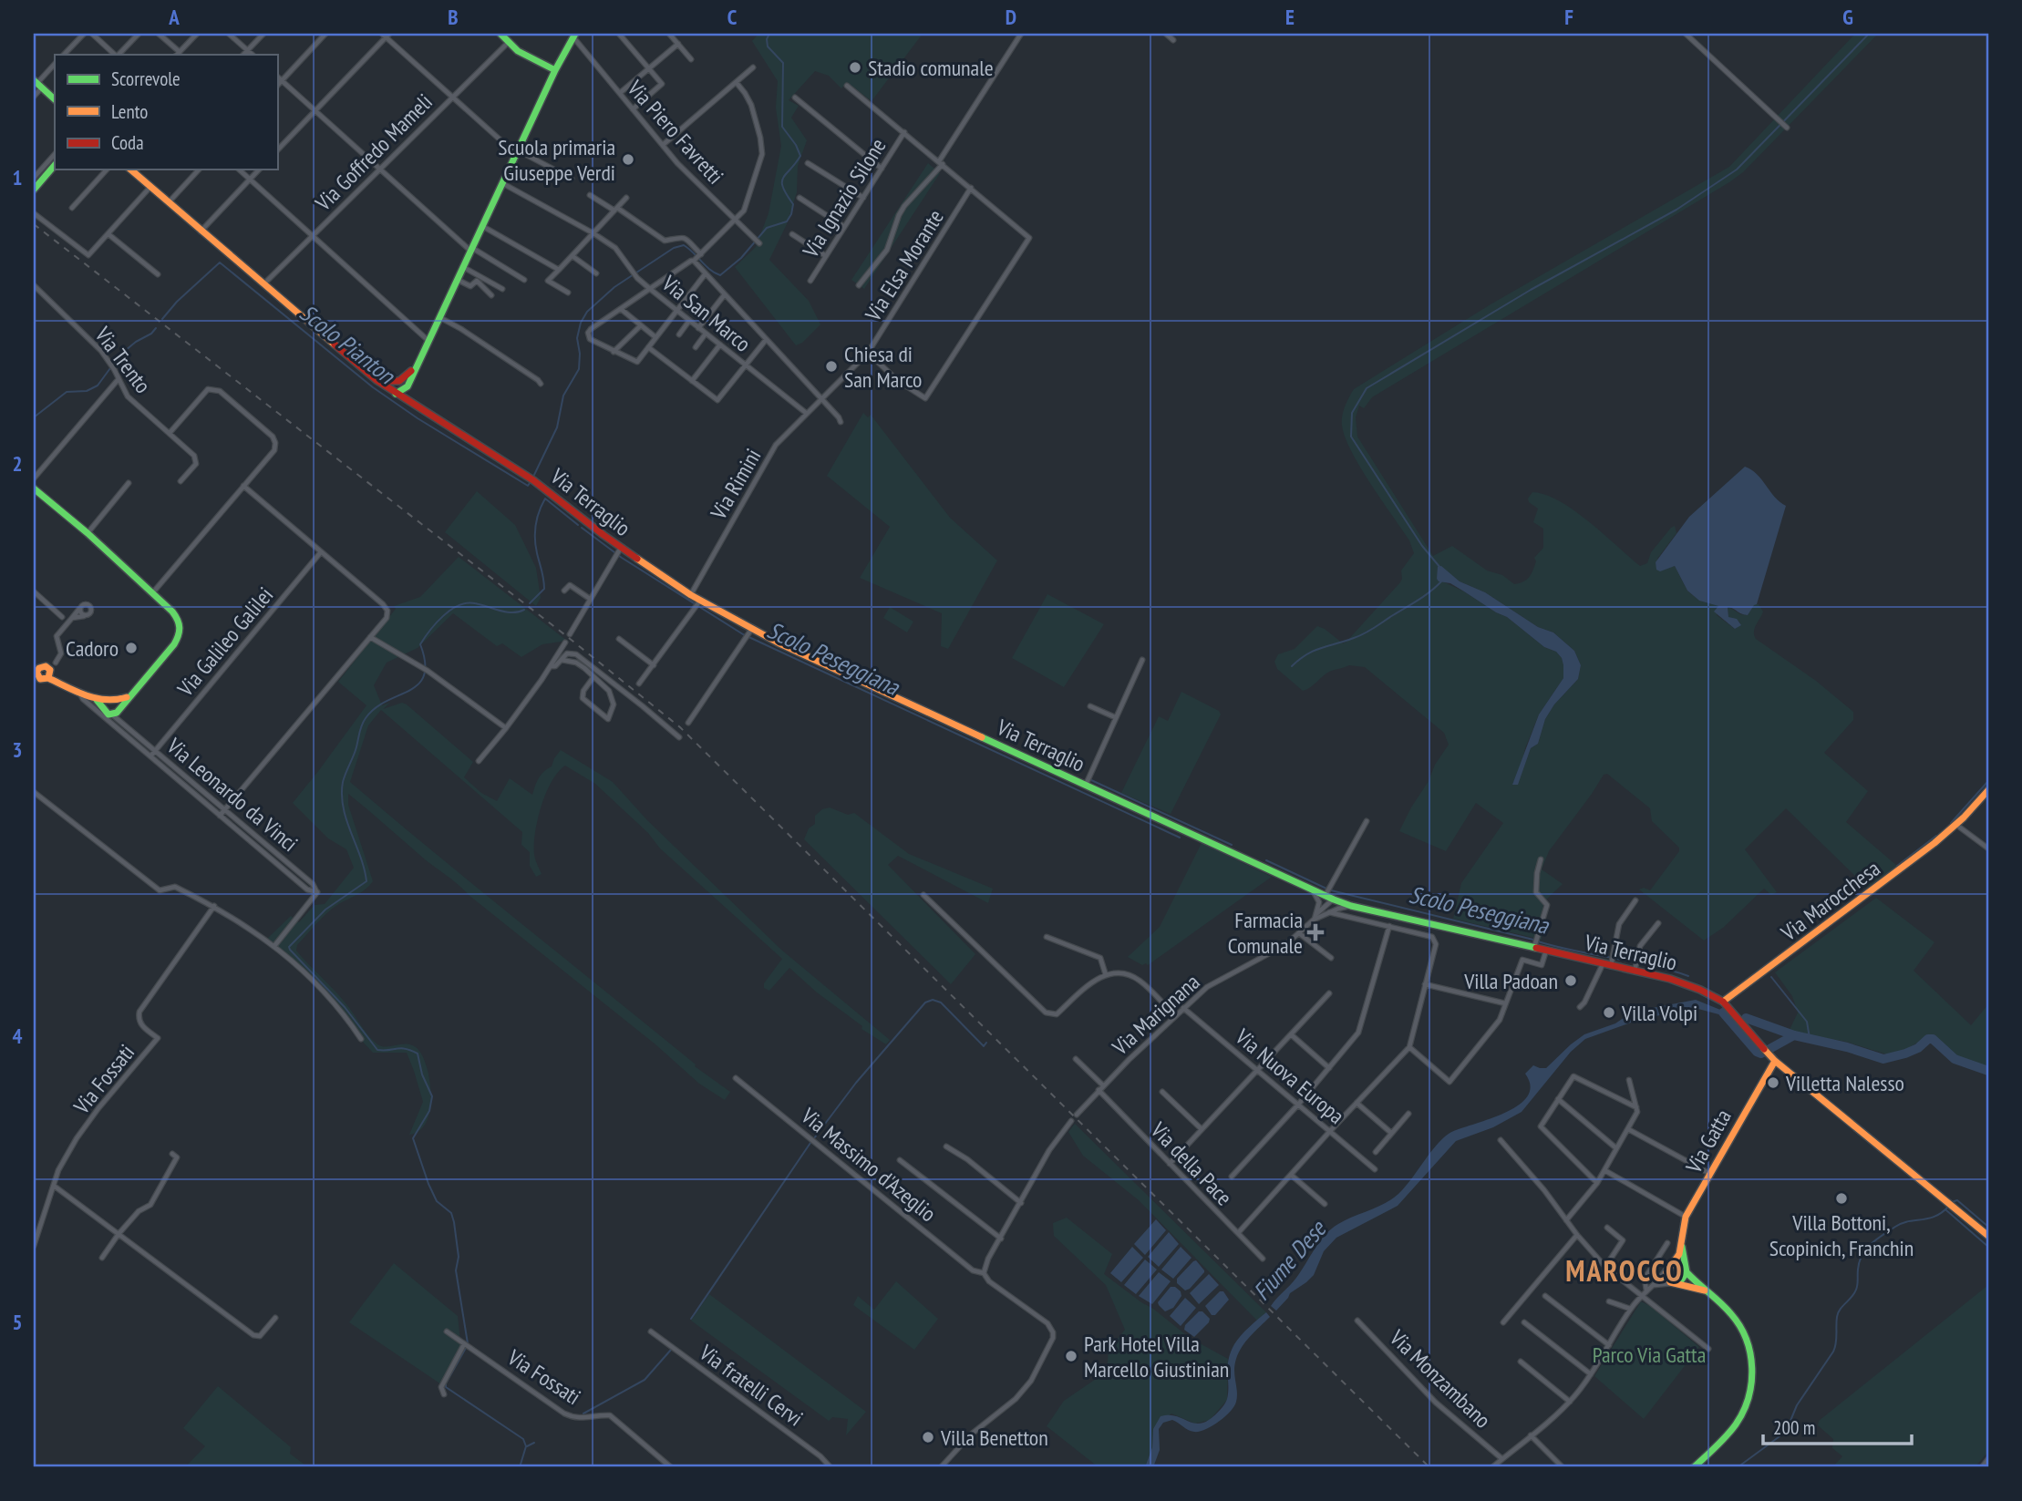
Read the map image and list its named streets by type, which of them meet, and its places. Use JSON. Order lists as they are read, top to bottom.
{
  "streets": {
    "main road": ["Via Terraglio", "Via Marocchesa", "Via Gatta"],
    "street": [
      "Via Piero Favretti",
      "Via Goffredo Mameli",
      "Via Ignazio Silone",
      "Via Elsa Morante",
      "Via San Marco",
      "Via Trento",
      "Via Rimini",
      "Via Galileo Galilei",
      "Via Leonardo da Vinci",
      "Via Marignana",
      "Via Nuova Europa",
      "Via Fossati",
      "Via della Pace",
      "Via Massimo d'Azeglio",
      "Via Monzambano",
      "Via fratelli Cervi"
    ]
  },
  "crossings": [
    ["Via Goffredo Mameli", "Via Terraglio"],
    ["Via Elsa Morante", "Via Rimini"],
    ["Via San Marco", "Via Rimini"],
    ["Via Rimini", "Via Terraglio"],
    ["Via Terraglio", "Via Marocchesa"],
    ["Via Terraglio", "Via Marignana"],
    ["Via Terraglio", "Via Gatta"],
    ["Via Galileo Galilei", "Via Leonardo da Vinci"],
    ["Via Marignana", "Via Nuova Europa"],
    ["Via Marignana", "Via della Pace"]
  ],
  "districts": ["MAROCCO"],
  "water": ["Scolo Pianton", "Scolo Peseggiana", "Fiume Dese"],
  "parks": ["Parco Via Gatta"],
  "places": {
    "other": [
      "Stadio comunale",
      "Scuola primaria Giuseppe Verdi",
      "Chiesa di San Marco",
      "Cadoro",
      "Villa Padoan",
      "Villa Volpi",
      "Villetta Nalesso",
      "Villa Bottoni, Scopinich, Franchin",
      "Park Hotel Villa Marcello Giustinian",
      "Villa Benetton"
    ],
    "health": ["Farmacia Comunale"]
  },
  "legend": ["Scorrevole", "Lento", "Coda"],
  "scale_bar": "200 m",
  "grid": {
    "columns": [
      "A",
      "B",
      "C",
      "D",
      "E",
      "F",
      "G"
    ],
    "rows": [
      "1",
      "2",
      "3",
      "4",
      "5"
    ]
  }
}
